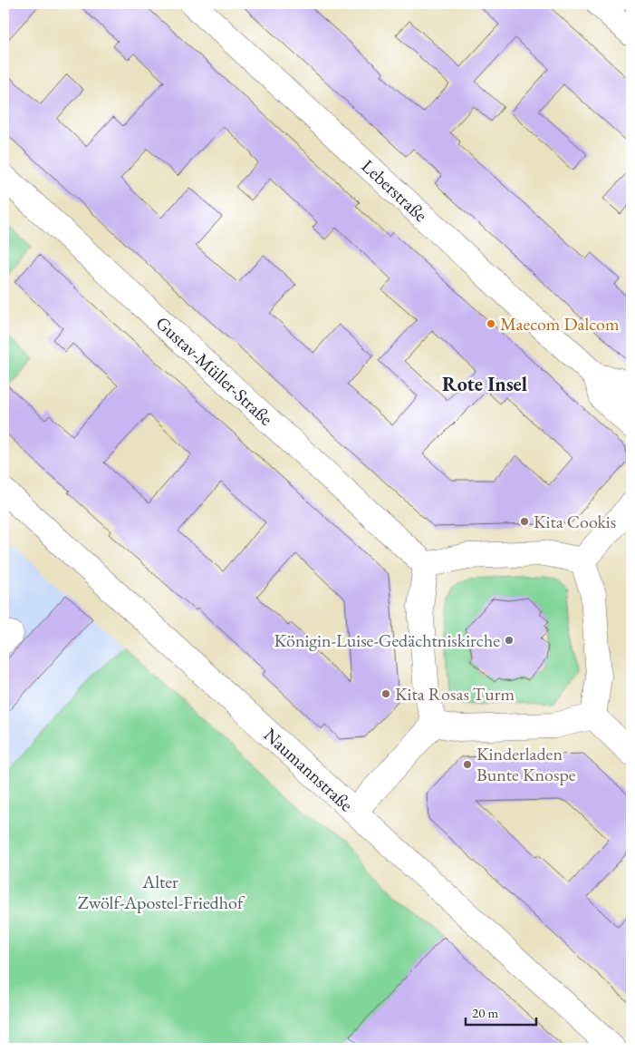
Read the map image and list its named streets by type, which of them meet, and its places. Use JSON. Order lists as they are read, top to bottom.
{
  "streets": {
    "street": ["Leberstraße", "Gustav-Müller-Straße", "Naumannstraße"]
  },
  "districts": ["Rote Insel"],
  "parks": ["Alter Zwölf-Apostel-Friedhof"],
  "places": [
    "Maecom Dalcom",
    "Kita Cookis",
    "Königin-Luise-Gedächtniskirche",
    "Kita Rosas Turm",
    "Kinderladen Bunte Knospe"
  ],
  "scale_bar": "20 m"
}
